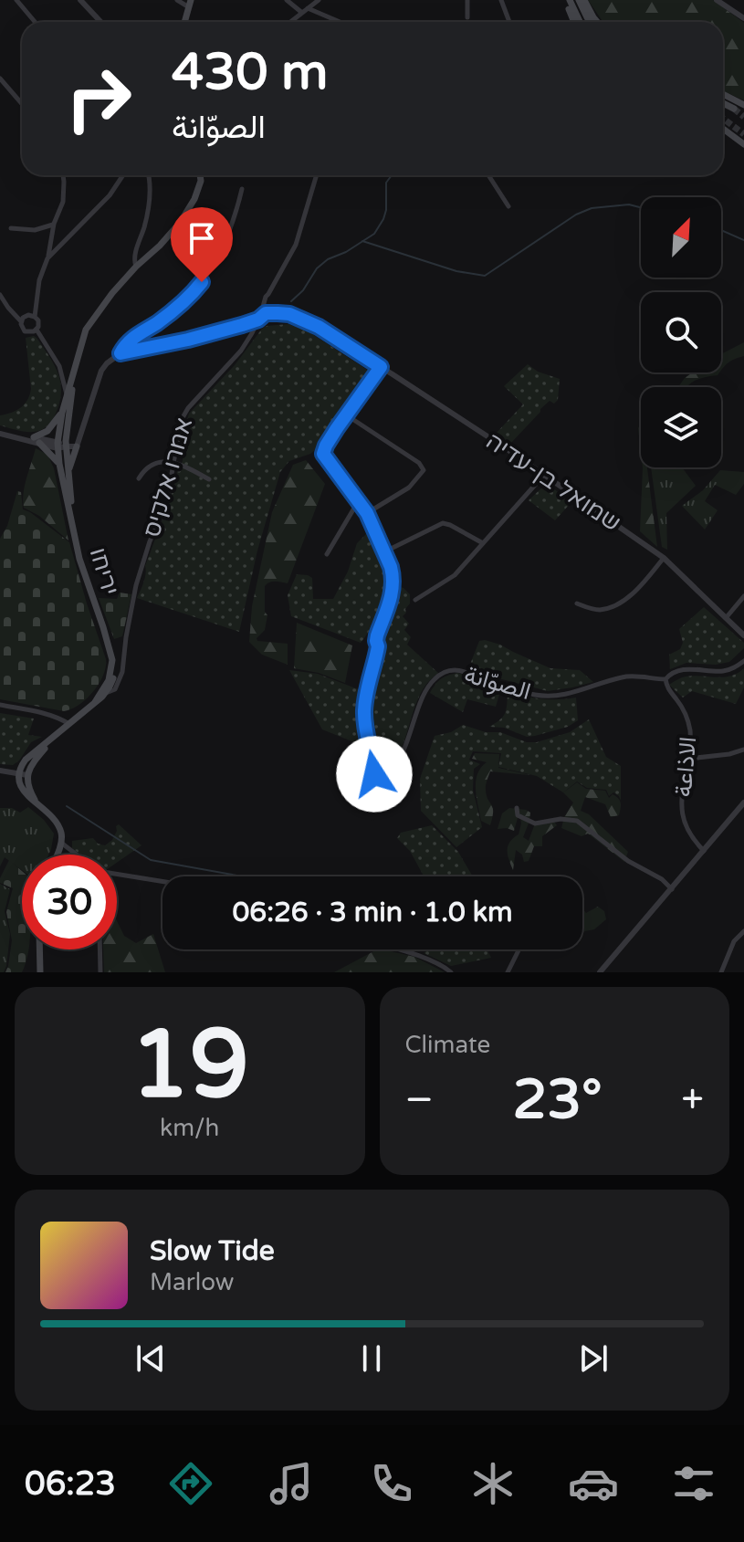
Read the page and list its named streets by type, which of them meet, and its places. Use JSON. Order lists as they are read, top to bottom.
{
  "streets": {
    "main road": ["יריחו"],
    "street": [
      "אמרו אלקיס",
      "שמואל בן-עדיה",
      "الصوّانة",
      "الاذاعة"
    ]
  },
  "crossings": [
    ["אמרו אלקיס", "שמואל בן-עדיה"],
    ["אמרו אלקיס", "יריחו"],
    ["שמואל בן-עדיה", "الصوّانة"],
    ["الصوّانة", "الاذاعة"]
  ],
  "north": "top right",
  "page": {
    "turn": ["430 m", "الصوّانة"],
    "limit": "30",
    "trip": "06:26 · 3 min · 1.0 km",
    "tile": [
      ["19", "km/h"],
      "Climate"
    ],
    "heat": ["−", "23°", "+"],
    "song": ["Slow Tide", "Marlow"],
    "tabs": "06:23"
  }
}
